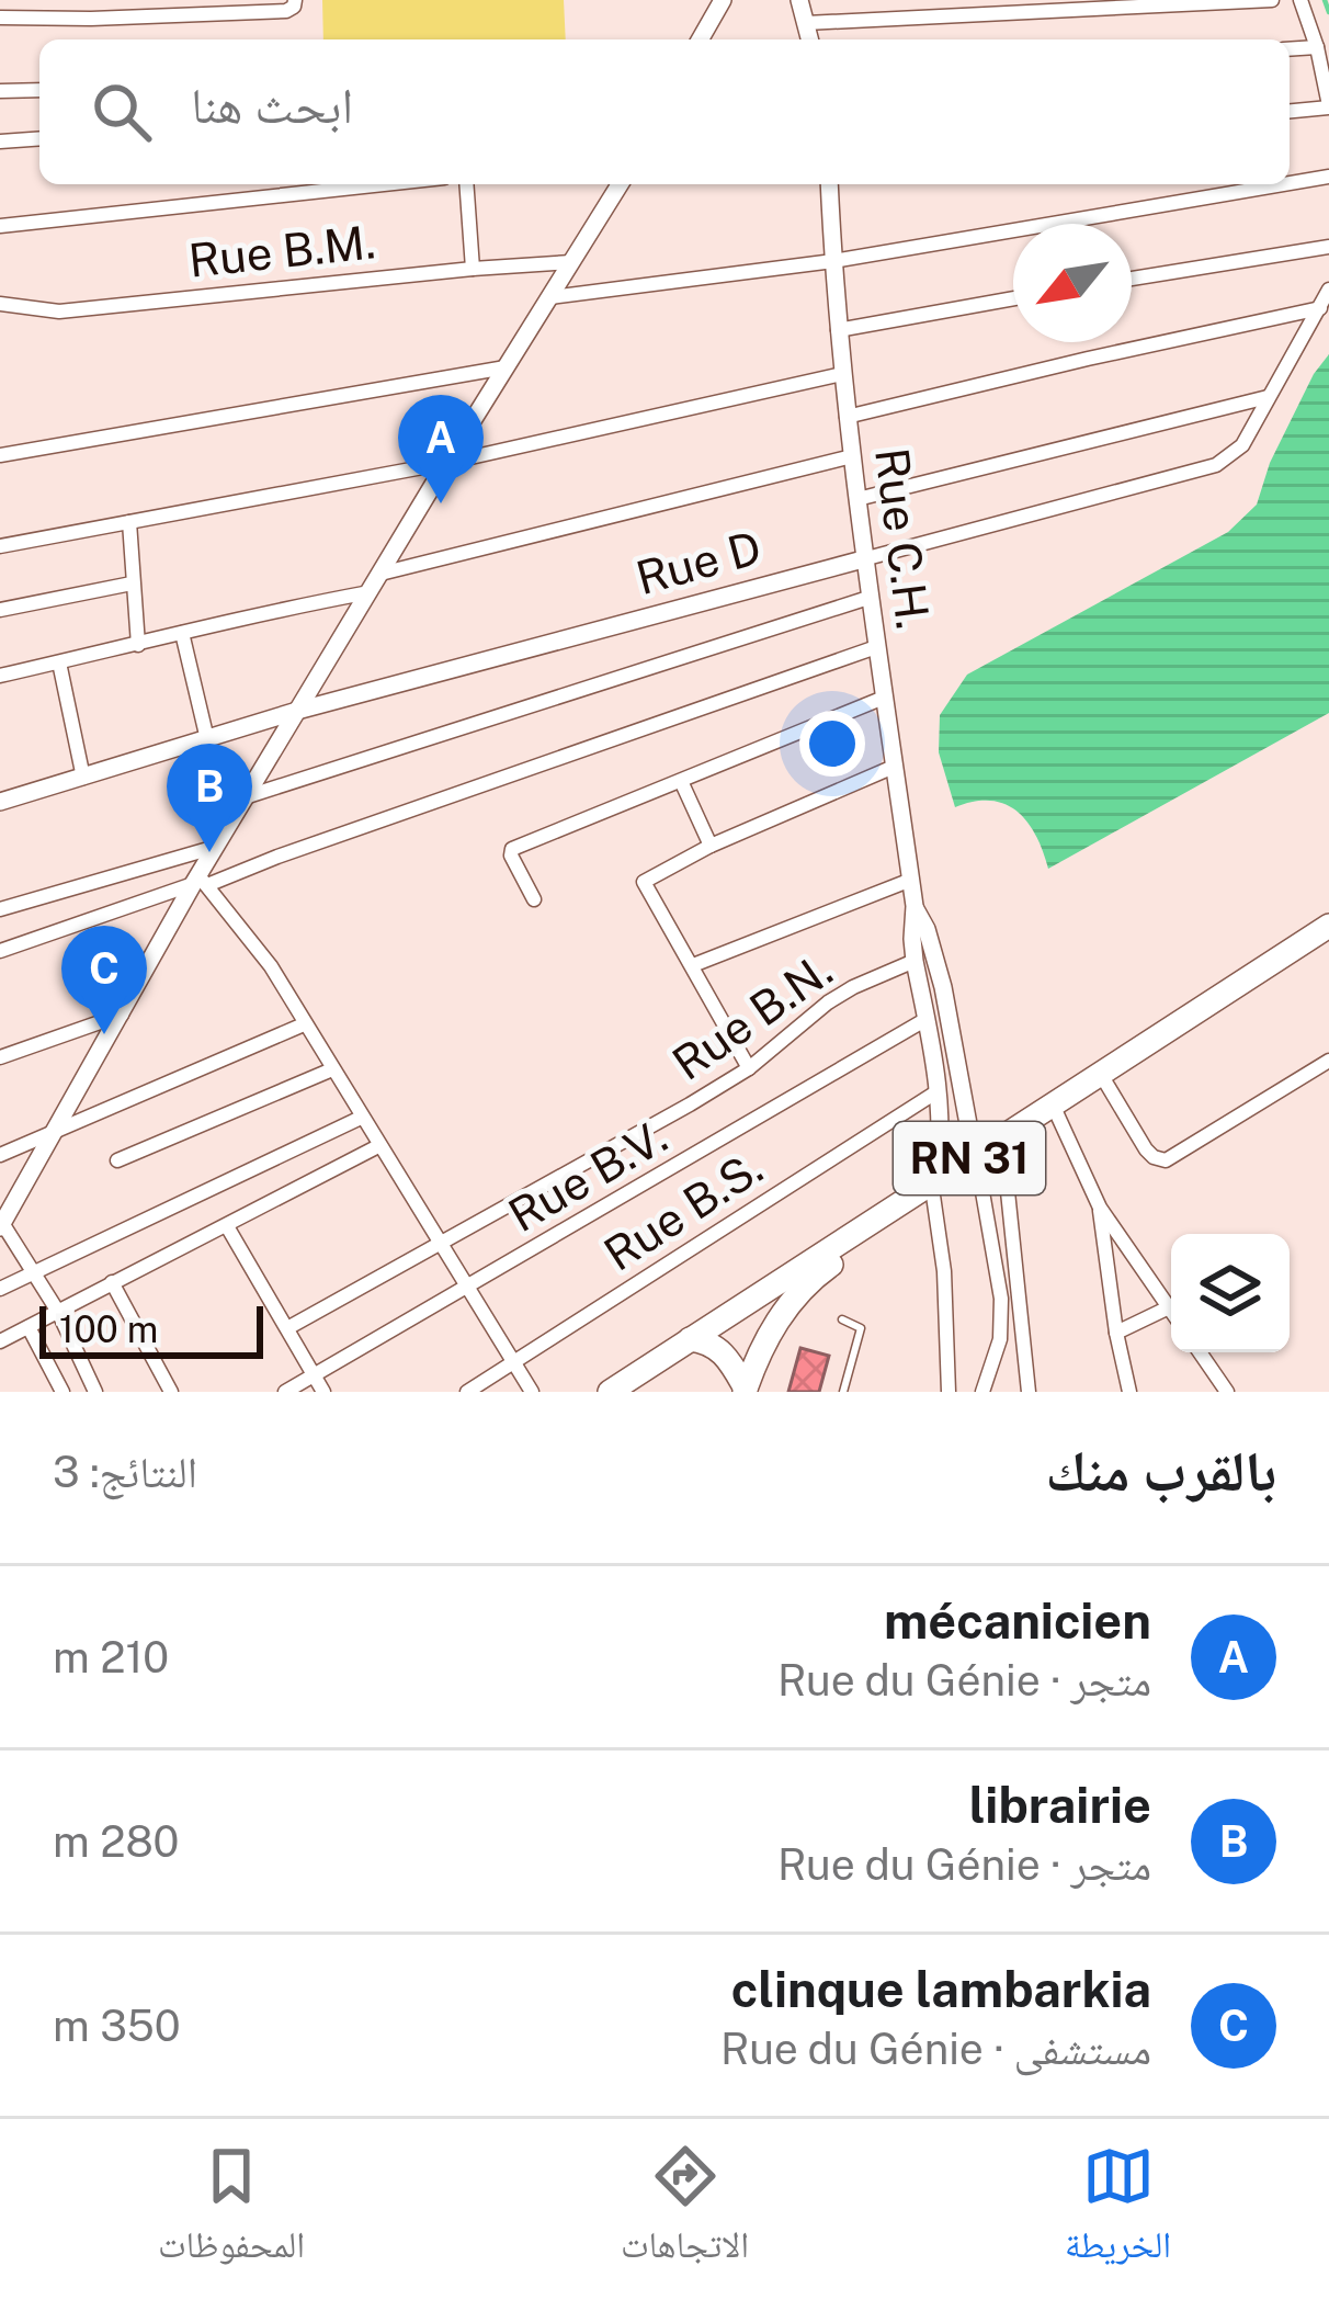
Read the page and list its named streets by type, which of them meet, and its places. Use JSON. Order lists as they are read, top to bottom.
{
  "streets": {
    "main road": ["RN 31"],
    "street": [
      "Rue B.M.",
      "Rue C.H.",
      "Rue D",
      "Rue B.N.",
      "Rue B.V.",
      "Rue B.S."
    ]
  },
  "crossings": [
    ["Rue C.H.", "Rue D"],
    ["Rue C.H.", "Rue B.N."],
    ["Rue C.H.", "RN 31"],
    ["Rue C.H.", "Rue B.V."],
    ["Rue C.H.", "Rue B.S."]
  ],
  "scale_bar": "100 m",
  "north": "bottom left",
  "page": {
    "search": "ابحث هنا",
    "pins": ["A", "B", "C"],
    "scale": "100 m",
    "heading": ["بالقرب منك", "النتائج: 3"],
    "list": [
      {
        "mark": "A",
        "name": "mécanicien",
        "note": "متجر · Rue du Génie",
        "value": "210 m"
      },
      {
        "mark": "B",
        "name": "librairie",
        "note": "متجر · Rue du Génie",
        "value": "280 m"
      },
      {
        "mark": "C",
        "name": "clinque lambarkia",
        "note": "مستشفى · Rue du Génie",
        "value": "350 m"
      }
    ],
    "nav": ["الخريطة", "الاتجاهات", "المحفوظات"]
  }
}
